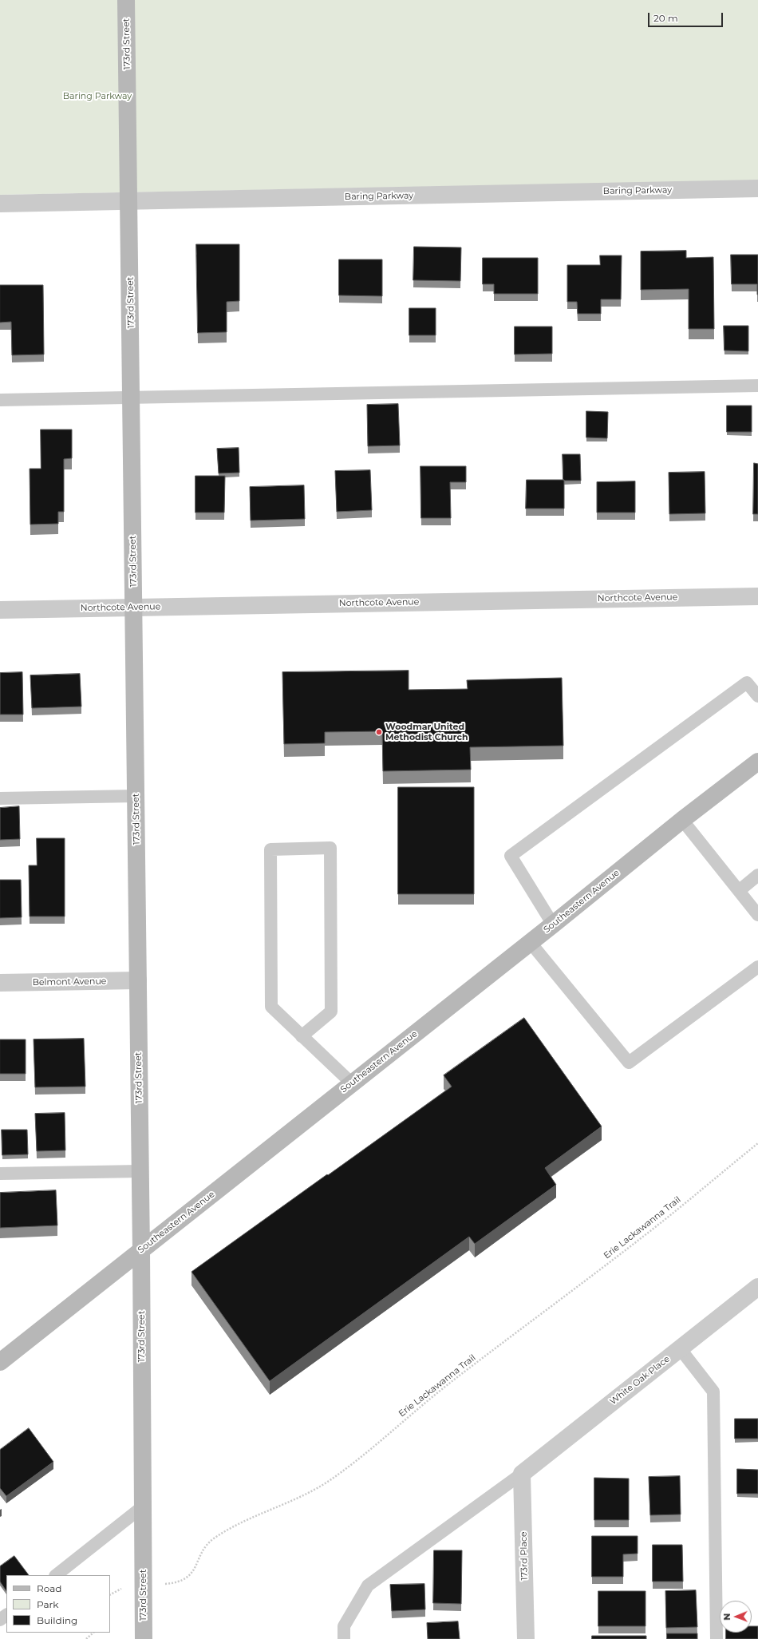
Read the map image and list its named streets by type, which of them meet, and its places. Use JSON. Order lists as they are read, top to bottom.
{
  "streets": {
    "street": [
      "173rd Street",
      "Baring Parkway",
      "Northcote Avenue",
      "Southeastern Avenue",
      "Belmont Avenue",
      "White Oak Place",
      "173rd Place"
    ],
    "path": ["Erie Lackawanna Trail"]
  },
  "crossings": [
    ["173rd Street", "Baring Parkway"],
    ["173rd Street", "Northcote Avenue"],
    ["173rd Street", "Southeastern Avenue"],
    ["173rd Street", "Belmont Avenue"],
    ["173rd Street", "Erie Lackawanna Trail"],
    ["White Oak Place", "173rd Place"]
  ],
  "parks": ["Baring Parkway"],
  "places": ["Woodmar United Methodist Church"],
  "legend": ["Road", "Park", "Building"],
  "scale_bar": "20 m",
  "north": "left"
}
